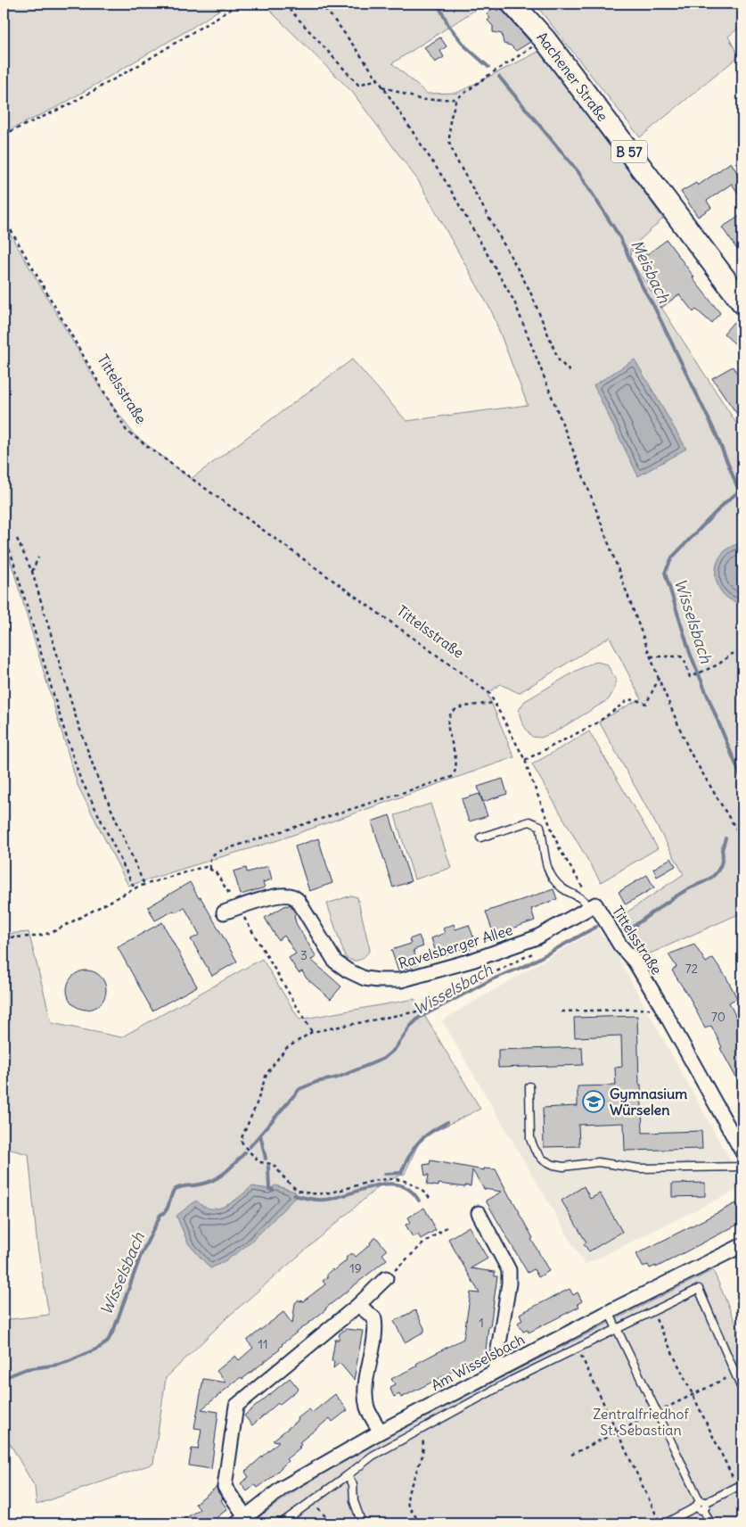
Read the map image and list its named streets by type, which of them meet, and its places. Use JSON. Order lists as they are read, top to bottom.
{
  "streets": {
    "main road": ["Aachener Straße", "B 57"],
    "street": ["Tittelsstraße", "Ravelsberger Allee", "Am Wisselsbach"]
  },
  "crossings": [
    ["Tittelsstraße", "Ravelsberger Allee"]
  ],
  "water": ["Meisbach", "Wisselsbach"],
  "parks": ["Zentralfriedhof St. Sebastian"],
  "places": {
    "school or university": ["Gymnasium Würselen"]
  },
  "house_numbers": [
    "3",
    "72",
    "70",
    "19",
    "1",
    "11"
  ]
}
